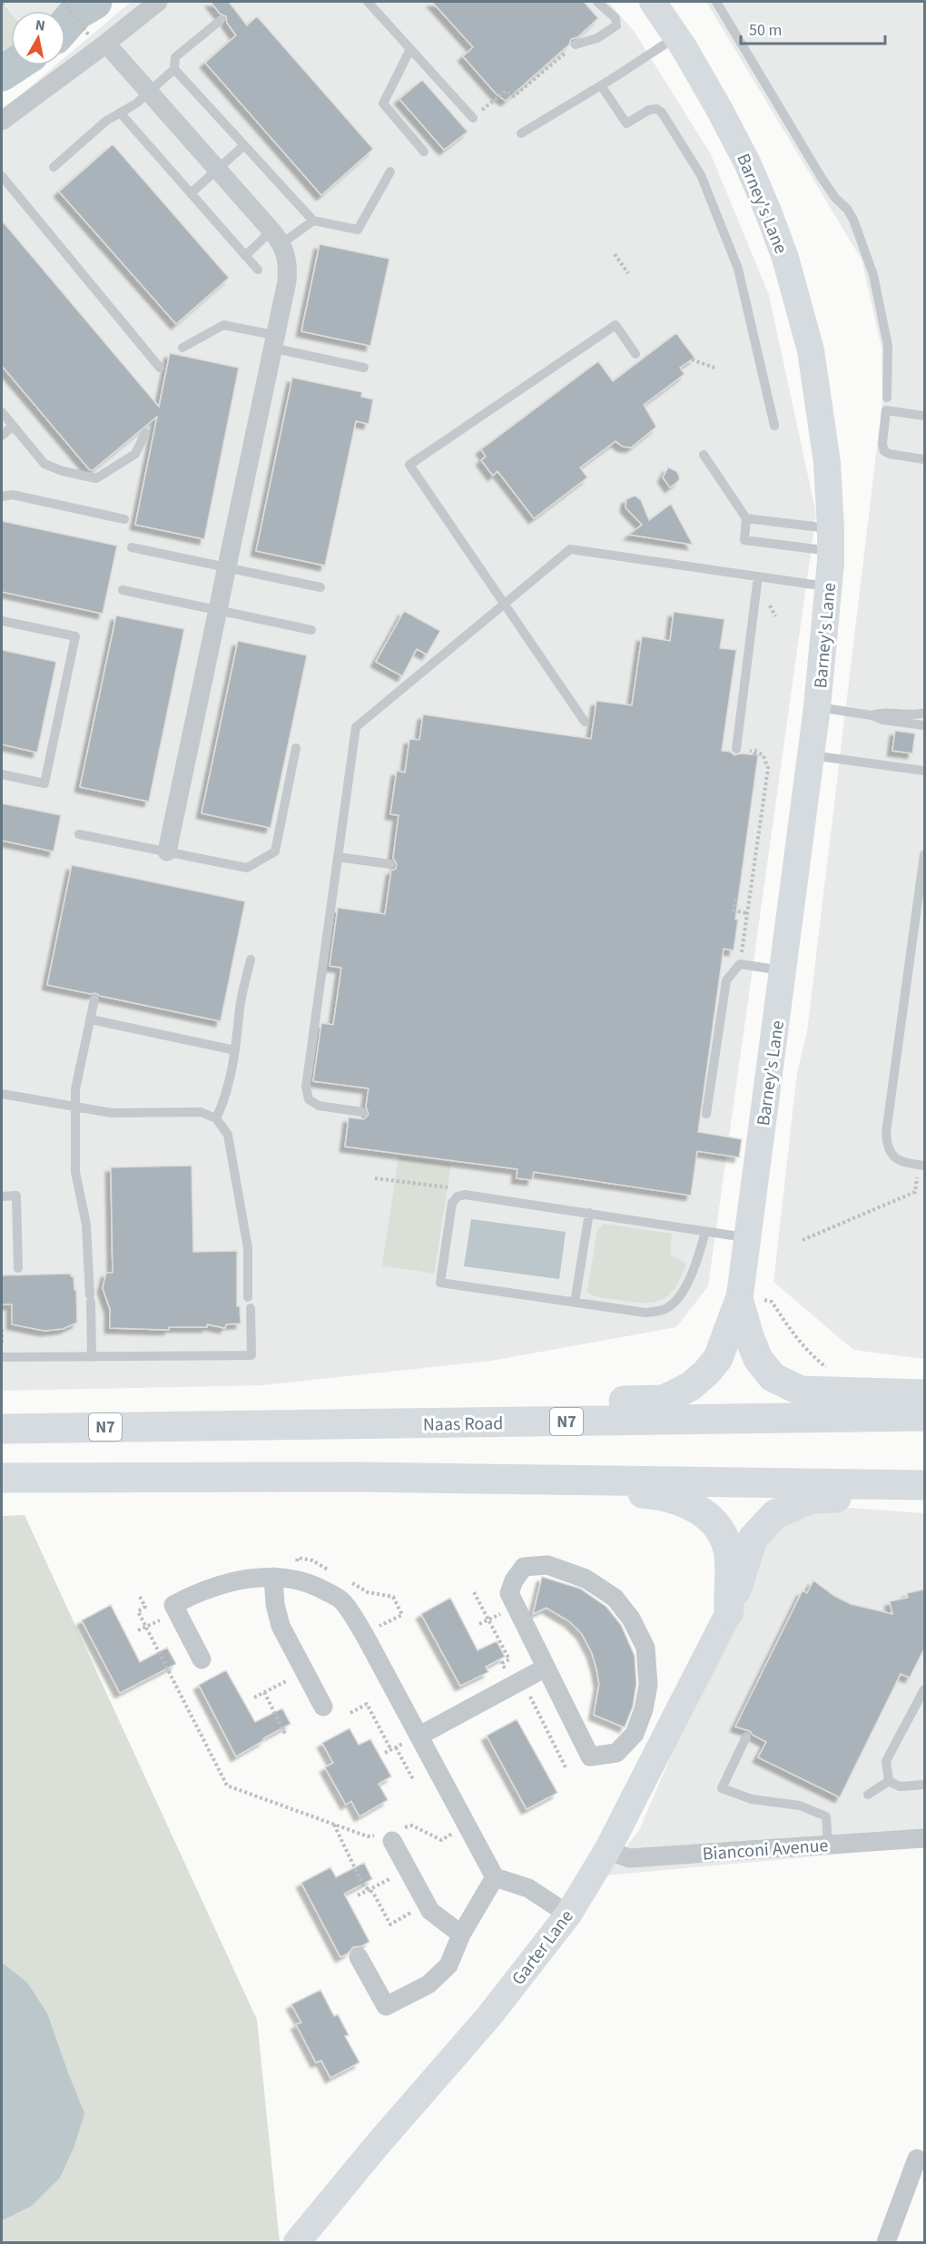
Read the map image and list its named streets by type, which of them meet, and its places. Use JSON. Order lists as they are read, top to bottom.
{
  "streets": {
    "highway": ["N7", "Naas Road"],
    "street": ["Barney's Lane", "Bianconi Avenue", "Garter Lane"]
  },
  "crossings": [
    ["Barney's Lane", "N7"],
    ["N7", "Naas Road"],
    ["Bianconi Avenue", "Garter Lane"]
  ],
  "scale_bar": "50 m",
  "north": "top"
}
